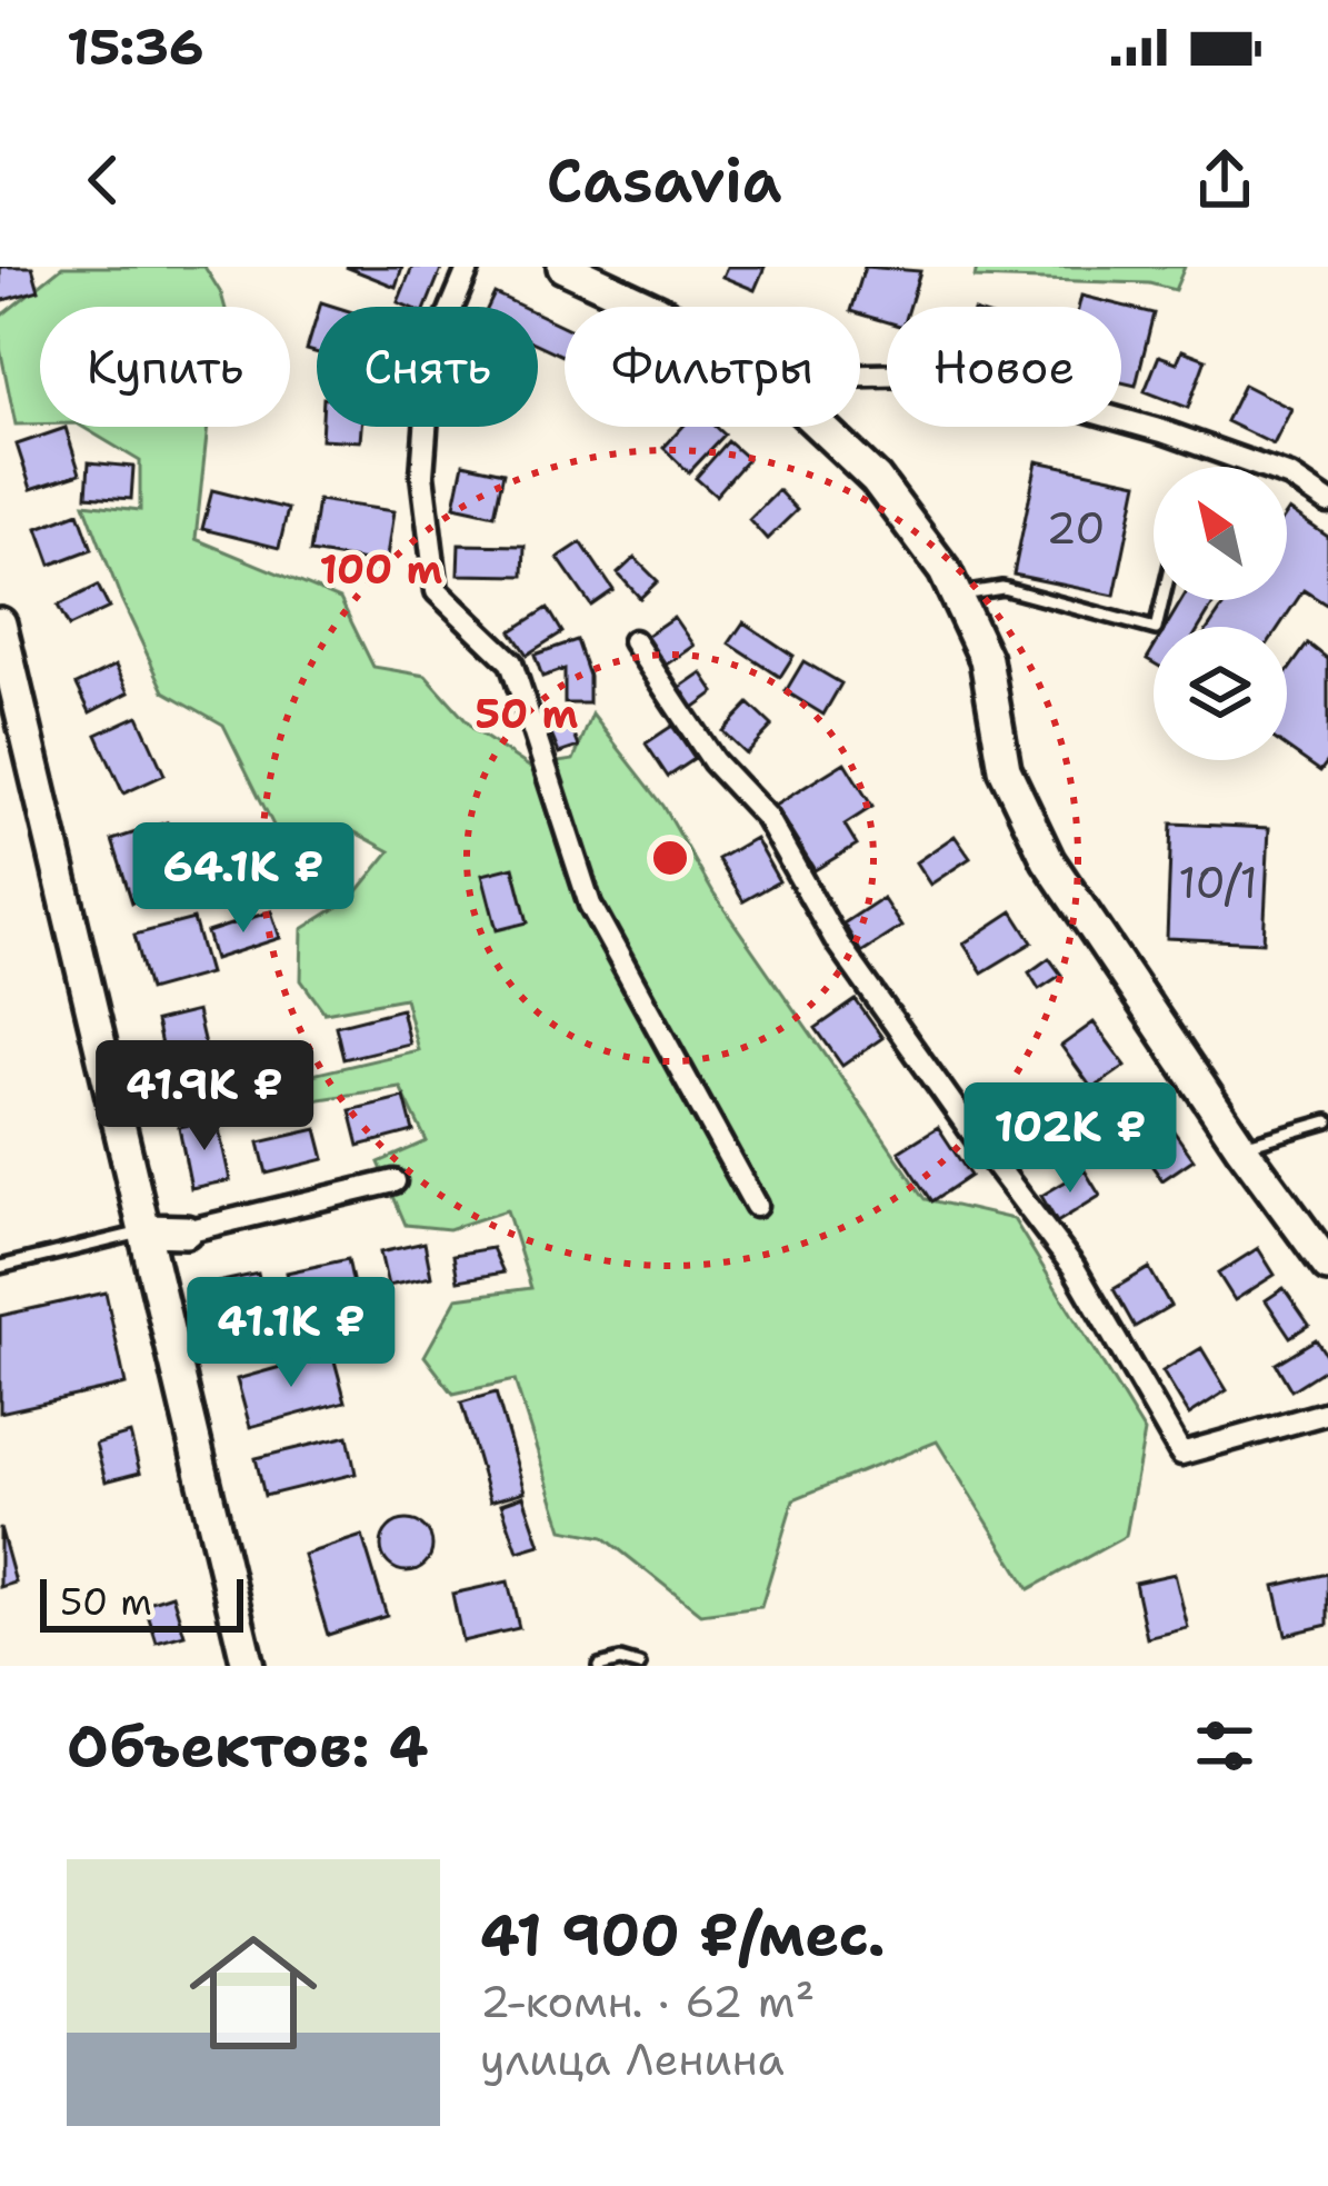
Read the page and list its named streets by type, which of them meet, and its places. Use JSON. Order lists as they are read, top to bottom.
{
  "house_numbers": ["20", "10/1"],
  "scale_bar": "50 m",
  "north": "top left",
  "page": {
    "status": "15:36",
    "header": "Casavia",
    "chip": [
      "Купить",
      "Снять",
      "Фильтры",
      "Новое"
    ],
    "price": [
      "64.1K ₽",
      "41.9K ₽",
      "102K ₽",
      "41.1K ₽"
    ],
    "scale": "50 m",
    "heading": "Объектов: 4",
    "list": [
      {
        "name": "41 900 ₽/мес.",
        "note": "2-комн. · 62 m² · улица Ленина"
      }
    ]
  },
  "rings": ["100 m", "50 m"]
}
